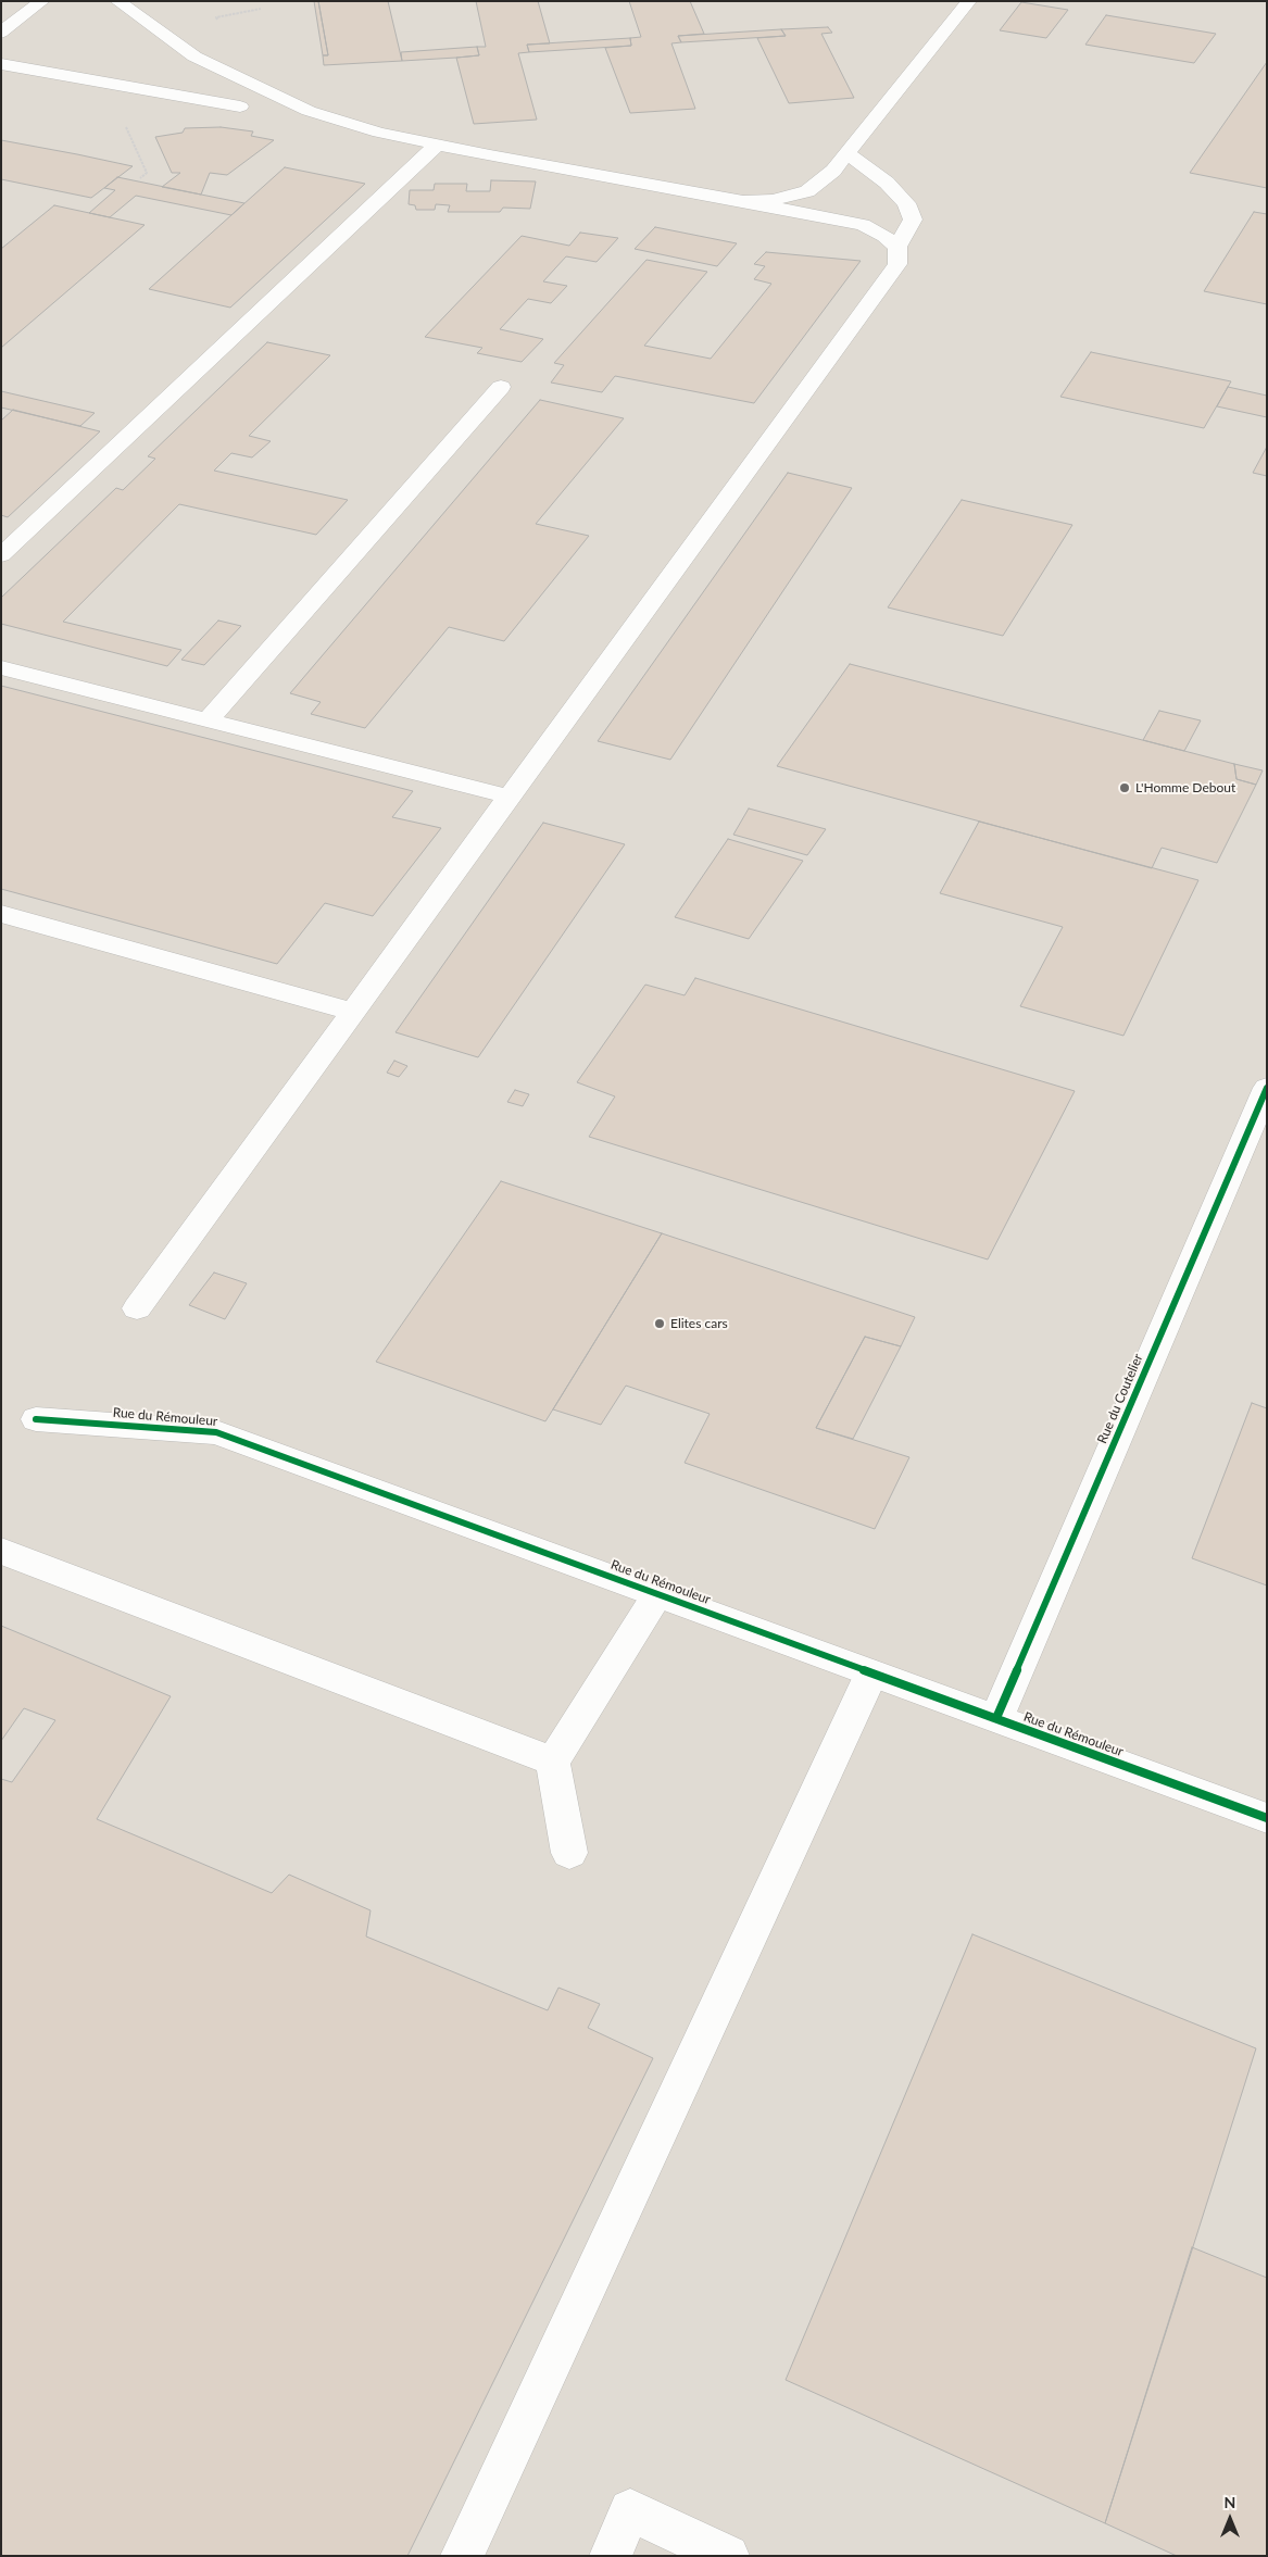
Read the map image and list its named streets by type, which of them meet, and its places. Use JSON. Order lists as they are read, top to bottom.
{
  "streets": {
    "street": ["Rue du Coutelier", "Rue du Rémouleur"]
  },
  "crossings": [
    ["Rue du Coutelier", "Rue du Rémouleur"]
  ],
  "places": ["L'Homme Debout", "Elites cars"],
  "north": "top"
}
